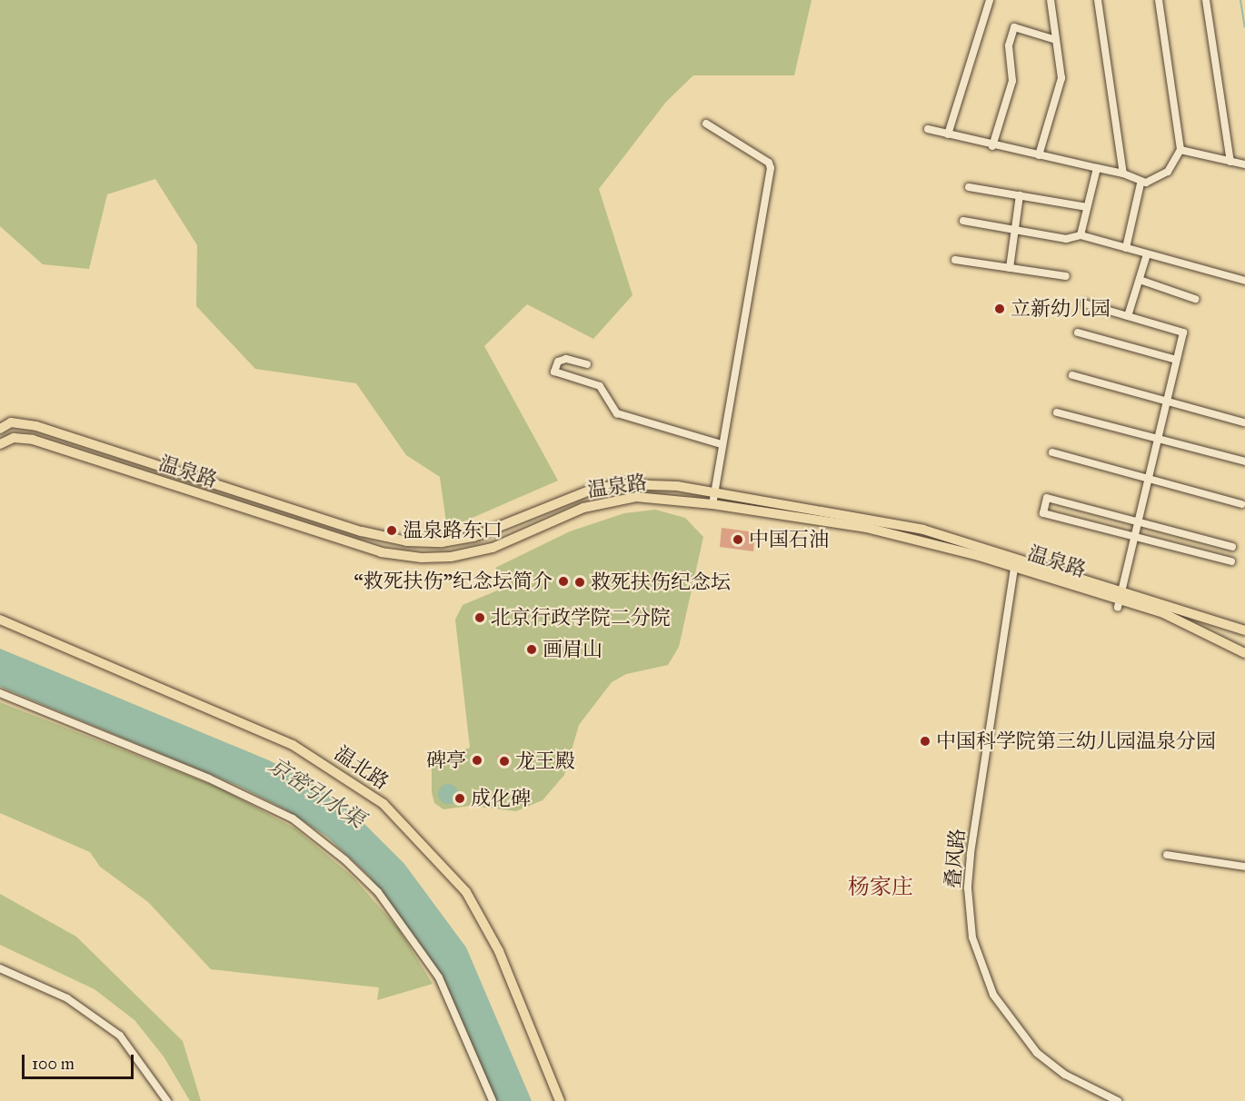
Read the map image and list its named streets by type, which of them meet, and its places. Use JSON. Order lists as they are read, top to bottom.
{
  "streets": {
    "main road": ["温泉路", "温北路"],
    "street": ["叠风路"]
  },
  "crossings": [
    ["温泉路", "叠风路"]
  ],
  "districts": ["杨家庄"],
  "water": ["京密引水渠"],
  "places": [
    "立新幼儿园",
    "温泉路东口",
    "中国石油",
    "“救死扶伤”纪念坛简介",
    "救死扶伤纪念坛",
    "北京行政学院二分院",
    "画眉山",
    "中国科学院第三幼儿园温泉分园",
    "碑亭",
    "龙王殿",
    "成化碑"
  ],
  "scale_bar": "100 m"
}
